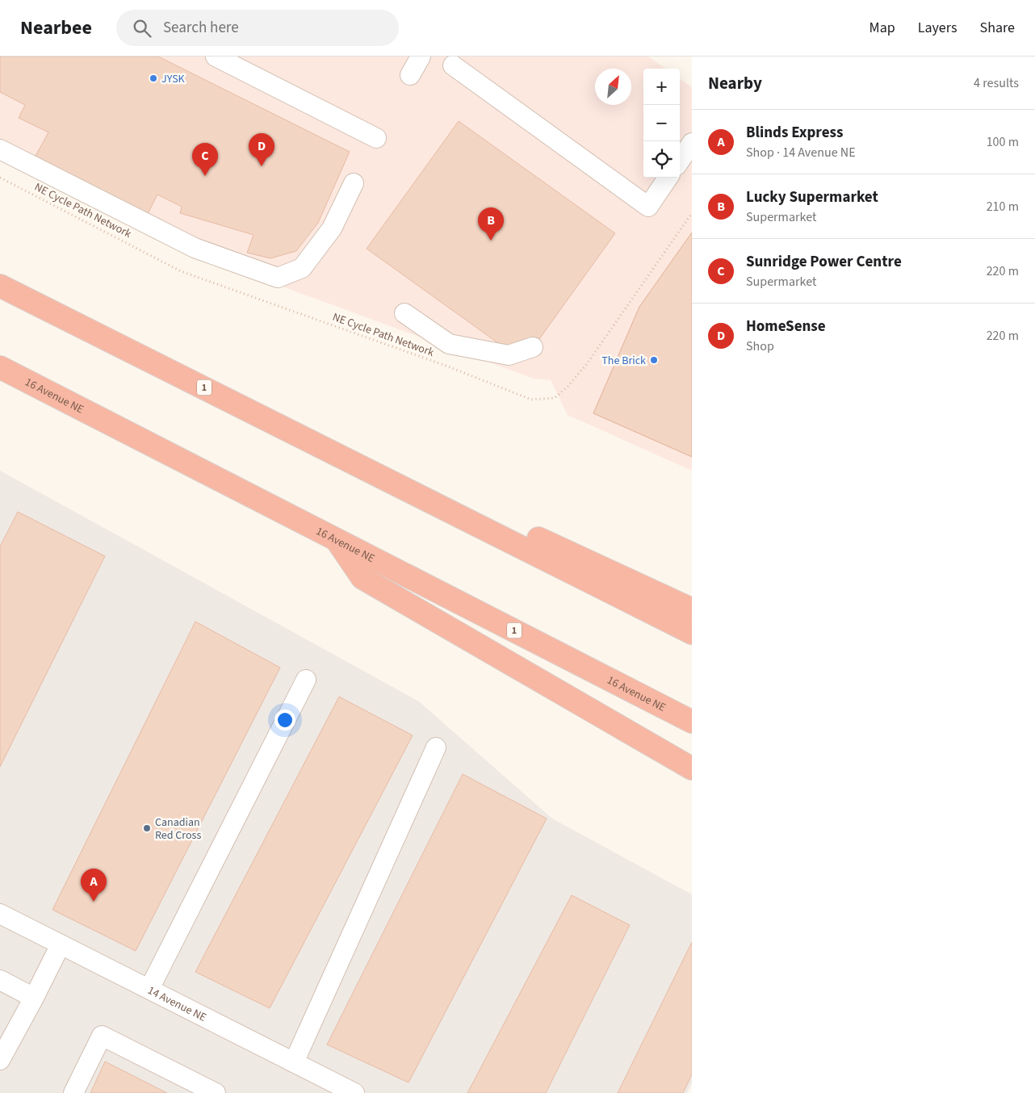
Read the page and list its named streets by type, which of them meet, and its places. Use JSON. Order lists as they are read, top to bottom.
{
  "streets": {
    "highway": ["1", "16 Avenue NE"],
    "street": ["14 Avenue NE"],
    "path": ["NE Cycle Path Network"]
  },
  "places": ["JYSK", "The Brick", "Canadian Red Cross"],
  "north": "top right",
  "page": {
    "header": "Nearbee",
    "search": "Search here",
    "nav": ["Map", "Layers", "Share"],
    "heading": ["Nearby", "4 results"],
    "map_buttons": ["+", "−"],
    "list": [
      {
        "mark": "A",
        "name": "Blinds Express",
        "note": "Shop · 14 Avenue NE",
        "value": "100 m"
      },
      {
        "mark": "B",
        "name": "Lucky Supermarket",
        "note": "Supermarket",
        "value": "210 m"
      },
      {
        "mark": "C",
        "name": "Sunridge Power Centre",
        "note": "Supermarket",
        "value": "220 m"
      },
      {
        "mark": "D",
        "name": "HomeSense",
        "note": "Shop",
        "value": "220 m"
      }
    ],
    "pins": [
      "D",
      "C",
      "B",
      "A"
    ]
  }
}
